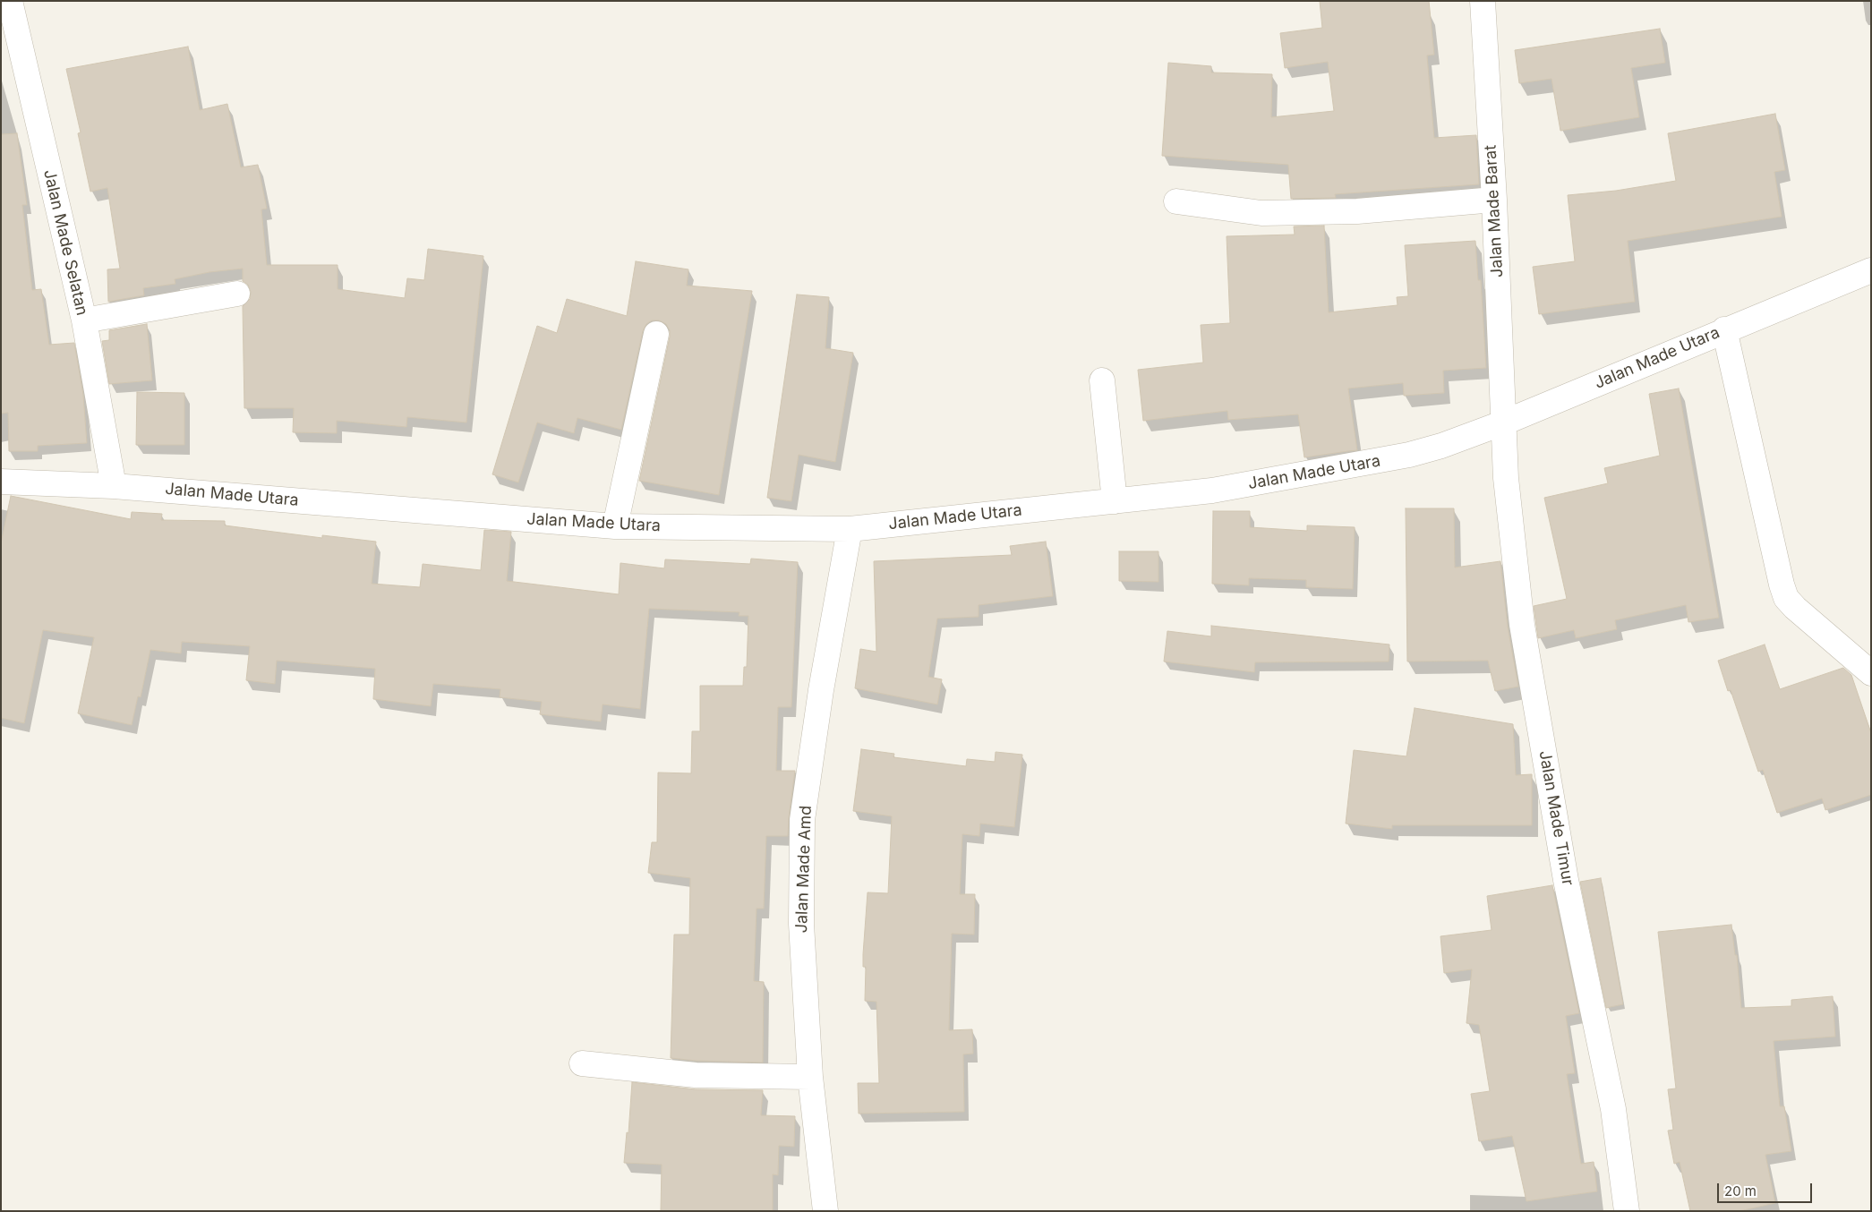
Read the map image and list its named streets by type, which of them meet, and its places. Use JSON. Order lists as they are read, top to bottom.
{
  "streets": {
    "street": [
      "Jalan Made Barat",
      "Jalan Made Selatan",
      "Jalan Made Utara",
      "Jalan Made Timur",
      "Jalan Made Amd"
    ]
  },
  "crossings": [
    ["Jalan Made Barat", "Jalan Made Utara"],
    ["Jalan Made Barat", "Jalan Made Timur"],
    ["Jalan Made Selatan", "Jalan Made Utara"],
    ["Jalan Made Utara", "Jalan Made Timur"],
    ["Jalan Made Utara", "Jalan Made Amd"]
  ],
  "scale_bar": "20 m"
}
